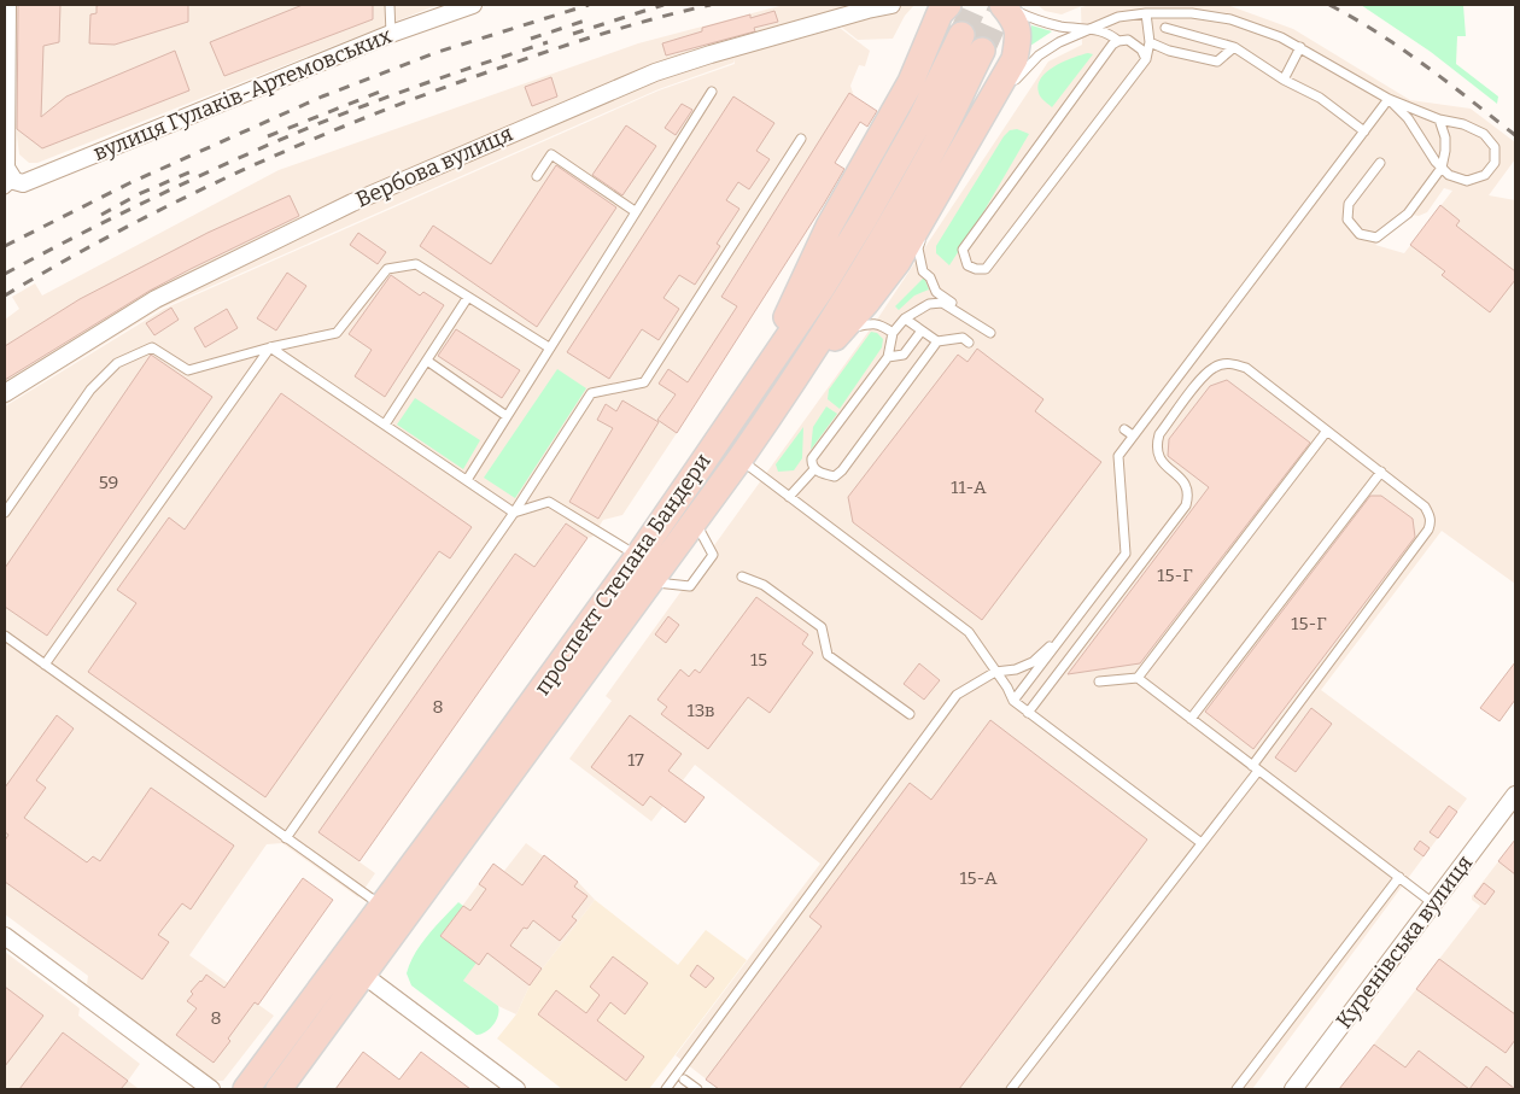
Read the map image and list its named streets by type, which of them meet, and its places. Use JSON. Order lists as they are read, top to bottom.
{
  "streets": {
    "main road": ["проспект Степана Бандери"],
    "street": ["вулиця Гулаків-Артемовських", "Вербова вулиця", "Куренівська вулиця"]
  },
  "house_numbers": [
    "59",
    "11-А",
    "15-Г",
    "15-Г",
    "15",
    "8",
    "13в",
    "17",
    "15-А",
    "8"
  ]
}
